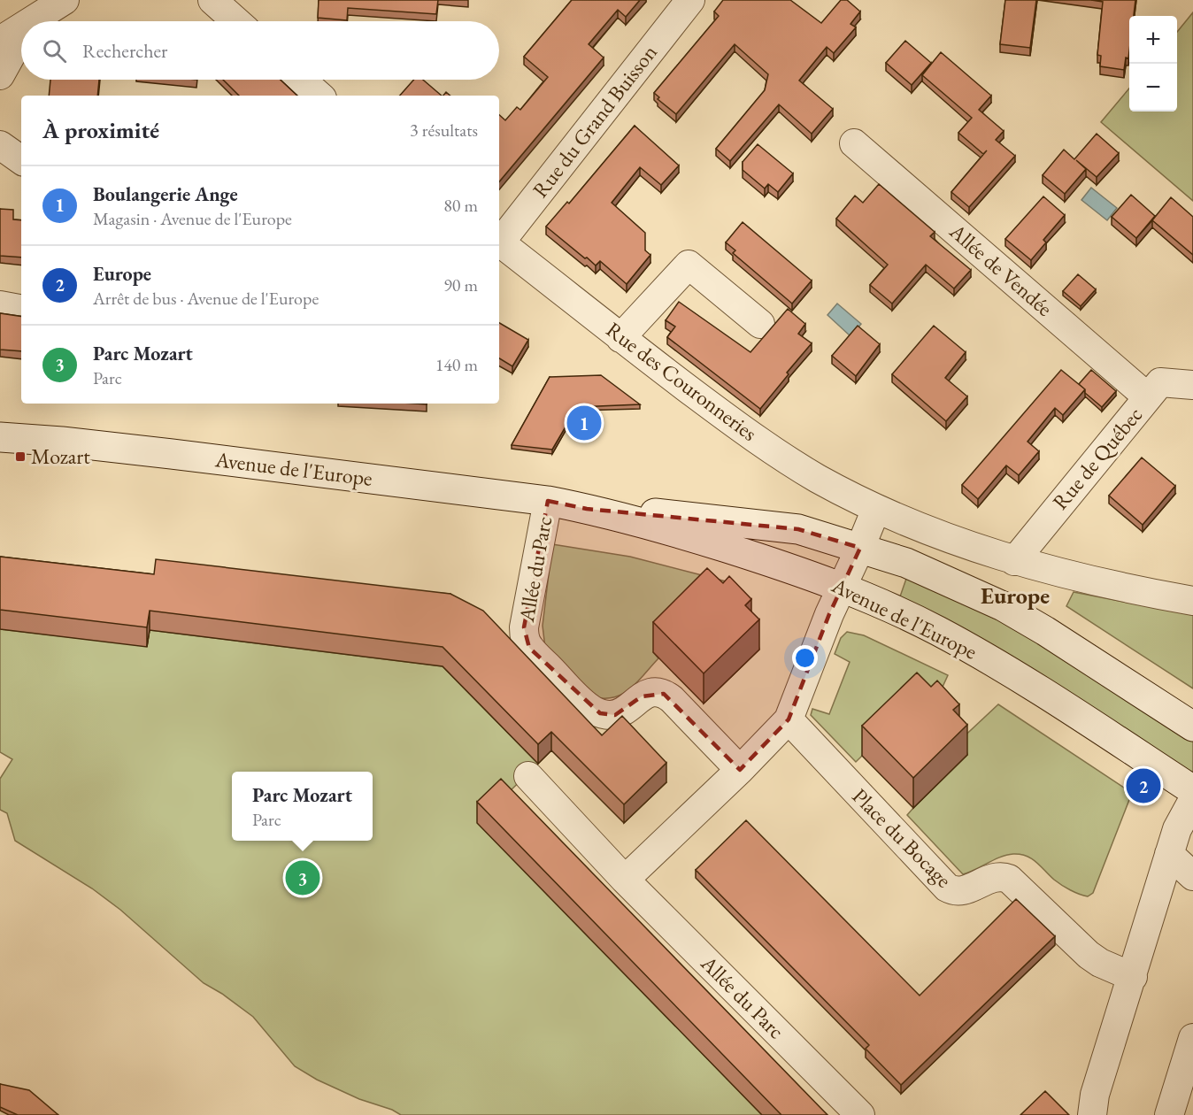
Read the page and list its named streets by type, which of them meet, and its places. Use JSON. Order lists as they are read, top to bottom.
{
  "streets": {
    "main road": ["Avenue de l'Europe"],
    "street": [
      "Rue du Grand Buisson",
      "Allée de Vendée",
      "Rue des Couronneries",
      "Rue de Québec",
      "Allée du Parc",
      "Place du Bocage"
    ]
  },
  "crossings": [
    ["Allée de Vendée", "Rue de Québec"],
    ["Rue des Couronneries", "Rue de Québec"],
    ["Avenue de l'Europe", "Allée du Parc"]
  ],
  "districts": ["Europe"],
  "places": {
    "transit": ["Mozart"]
  },
  "page": {
    "map_buttons": ["+", "−"],
    "search": "Rechercher",
    "heading": ["À proximité", "3 résultats"],
    "list": [
      {
        "mark": "1",
        "name": "Boulangerie Ange",
        "note": "Magasin · Avenue de l'Europe",
        "value": "80 m"
      },
      {
        "mark": "2",
        "name": "Europe",
        "note": "Arrêt de bus · Avenue de l'Europe",
        "value": "90 m"
      },
      {
        "mark": "3",
        "name": "Parc Mozart",
        "note": "Parc",
        "value": "140 m"
      }
    ],
    "pins": ["1", "2", "3"],
    "popup": ["Parc Mozart", "Parc"]
  }
}
